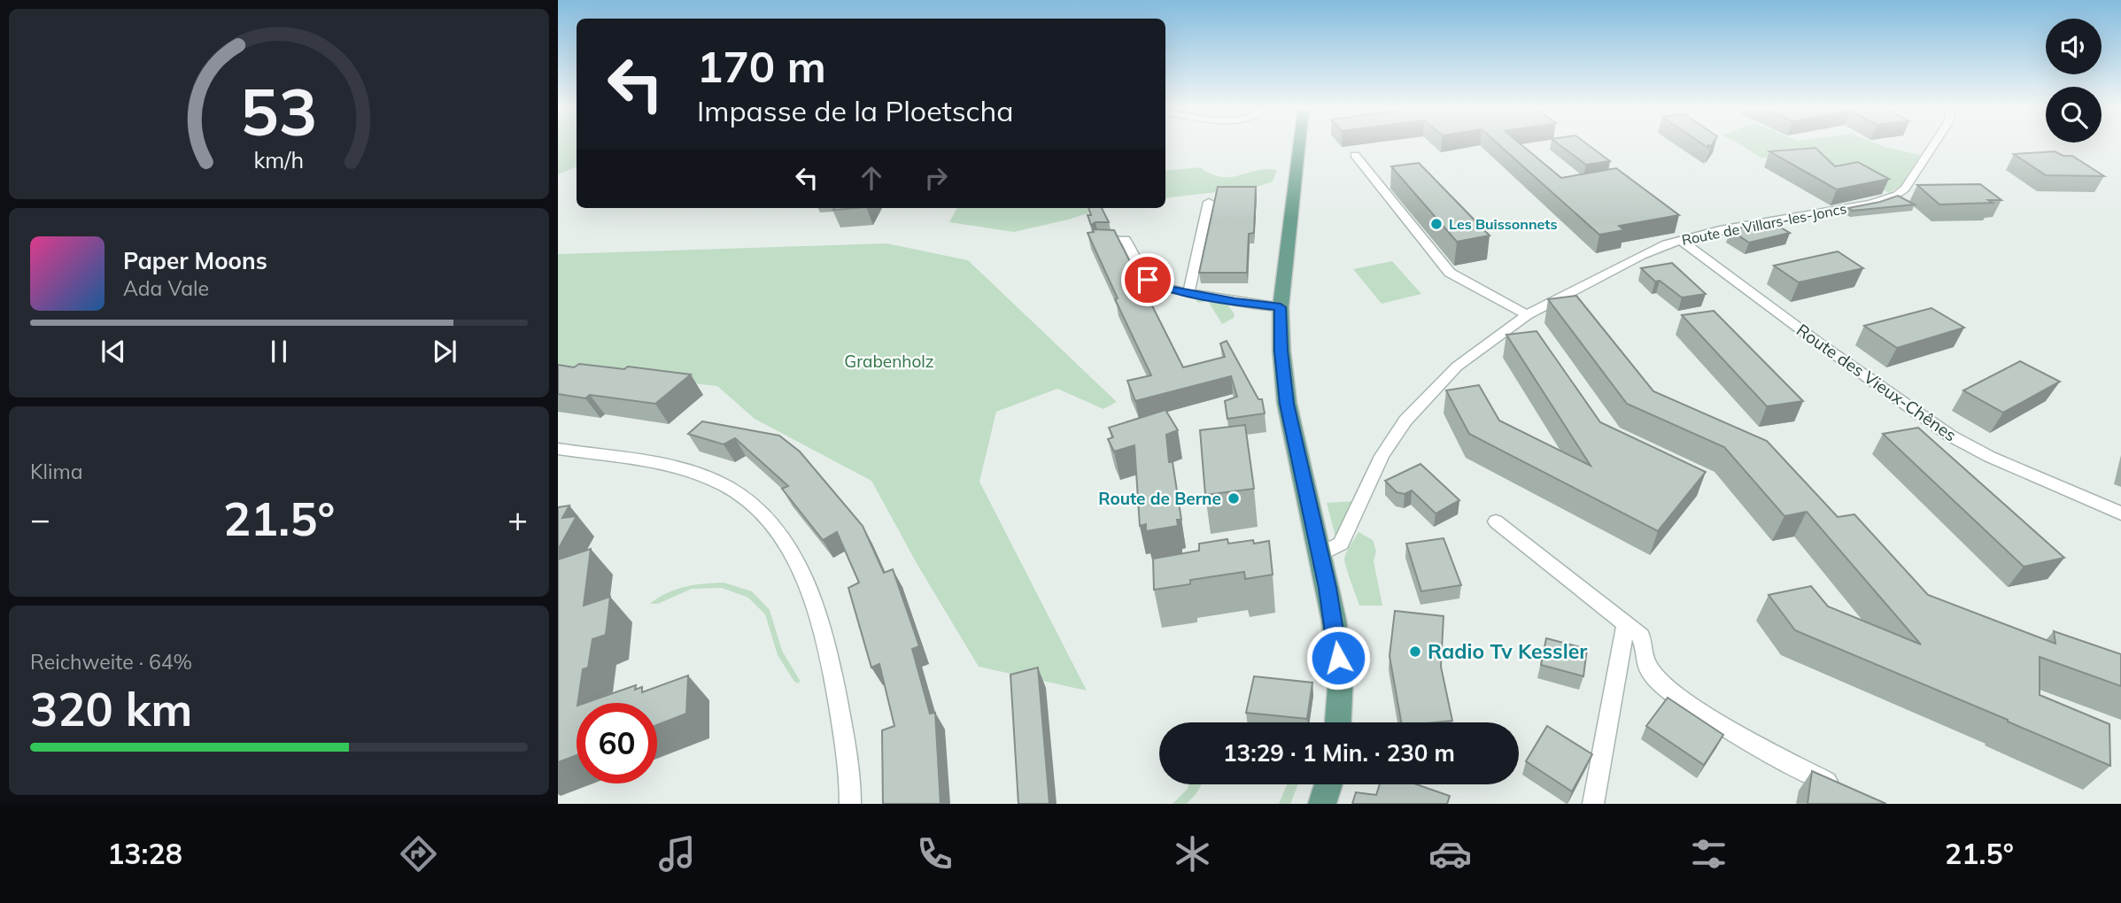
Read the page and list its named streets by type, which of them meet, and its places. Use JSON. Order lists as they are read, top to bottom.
{
  "streets": {
    "street": ["Route de Villars-les-Joncs", "Route des Vieux-Chênes"]
  },
  "crossings": [
    ["Route de Villars-les-Joncs", "Route des Vieux-Chênes"]
  ],
  "parks": ["Grabenholz"],
  "places": ["Les Buissonnets", "Route de Berne", "Radio Tv Kessler"],
  "page": {
    "turn": ["170 m", "Impasse de la Ploetscha"],
    "song": ["Paper Moons", "Ada Vale"],
    "tile": [
      "Klima",
      ["Reichweite · 64%", "320 km"]
    ],
    "heat": ["−", "21.5°", "+"],
    "limit": "60",
    "trip": "13:29 · 1 Min. · 230 m",
    "tabs": ["13:28", "21.5°"],
    "gauge": ["53", "km/h"]
  }
}
